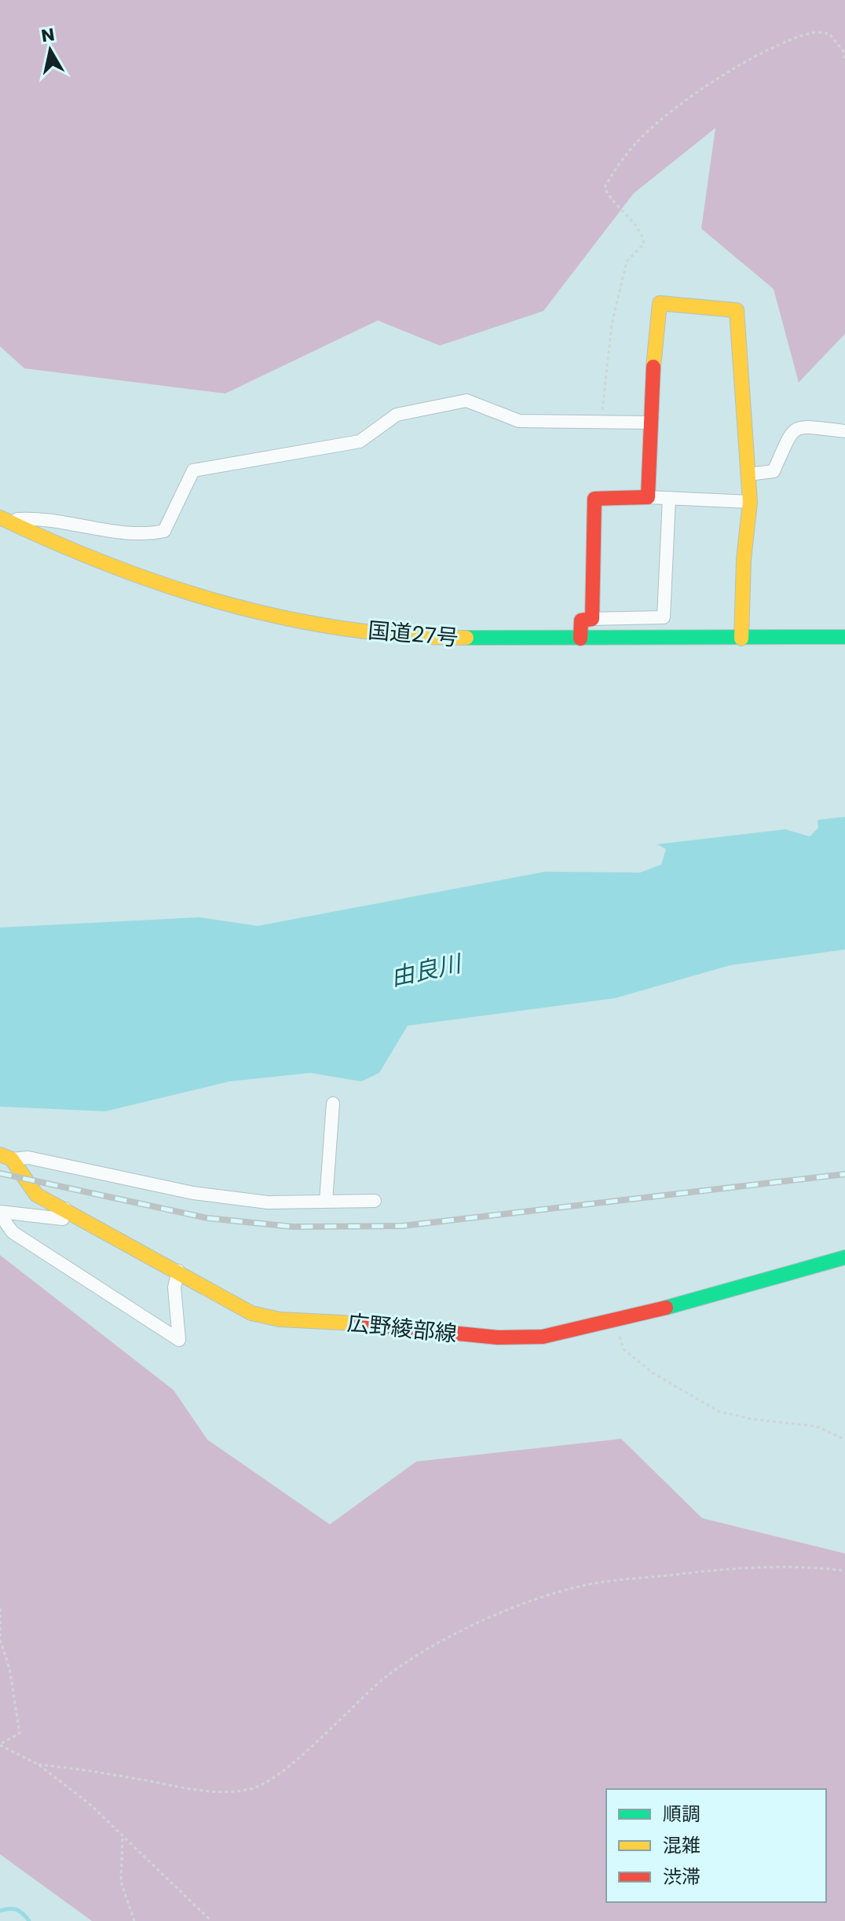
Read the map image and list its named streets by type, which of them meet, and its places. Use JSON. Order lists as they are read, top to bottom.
{
  "streets": {
    "main road": ["国道27号", "広野綾部線"]
  },
  "water": ["由良川"],
  "legend": ["順調", "混雑", "渋滞"],
  "north": "top"
}
